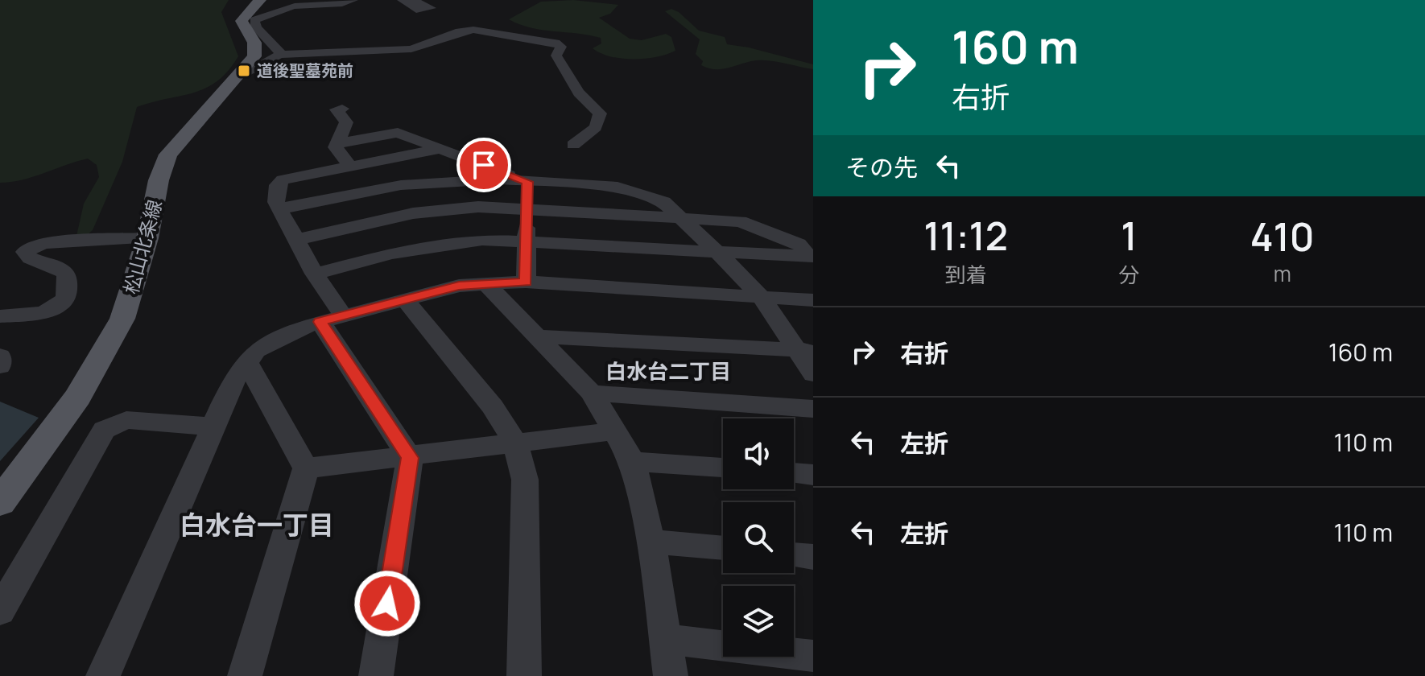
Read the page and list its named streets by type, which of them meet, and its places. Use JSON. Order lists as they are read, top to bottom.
{
  "streets": {
    "main road": ["松山北条線"]
  },
  "districts": ["白水台二丁目", "白水台一丁目"],
  "places": {
    "transit": ["道後聖墓苑前"]
  },
  "page": {
    "turn": ["160 m", "右折"],
    "then": "その先",
    "eta": [
      "11:12",
      "到着",
      "1",
      "分",
      "410",
      "m"
    ],
    "list": [
      {
        "name": "右折",
        "value": "160 m"
      },
      {
        "name": "左折",
        "value": "110 m"
      },
      {
        "name": "左折",
        "value": "110 m"
      }
    ]
  }
}
